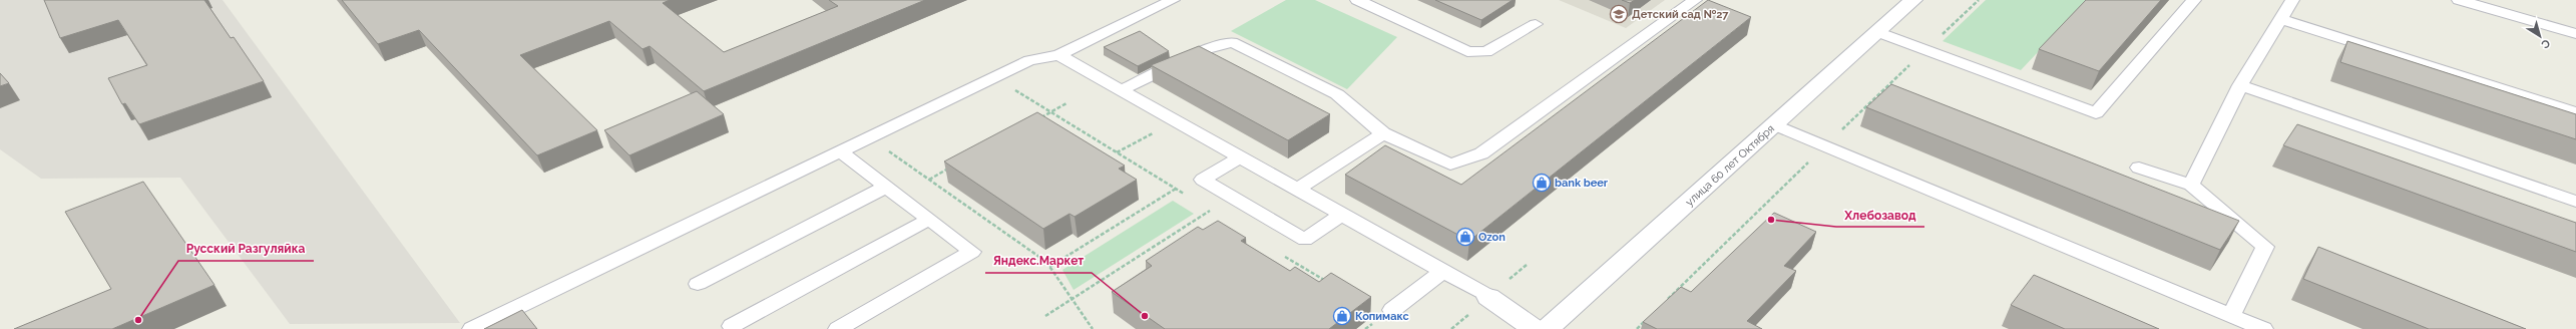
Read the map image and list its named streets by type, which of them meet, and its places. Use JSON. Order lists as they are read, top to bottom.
{
  "streets": {
    "main road": ["улица 60 лет Октября"]
  },
  "places": {
    "school or university": ["Детский сад №27"],
    "shop": ["bank beer", "Ozon", "Копимакс"],
    "other": ["Хлебозавод", "Яндекс.Маркет", "Русский Разгуляйка"]
  },
  "north": "bottom right"
}
